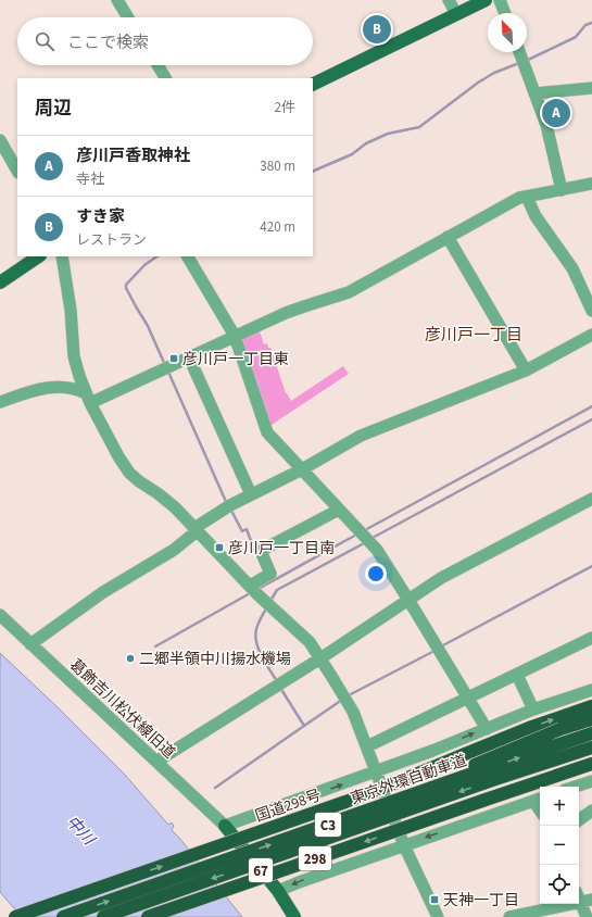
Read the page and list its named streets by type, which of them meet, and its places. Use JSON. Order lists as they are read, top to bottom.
{
  "streets": {
    "highway": [
      "東京外環自動車道",
      "国道298号",
      "C3",
      "298"
    ],
    "main road": ["67"],
    "street": ["葛飾吉川松伏線旧道"]
  },
  "crossings": [
    ["葛飾吉川松伏線旧道", "67"]
  ],
  "districts": ["彦川戸一丁目"],
  "water": ["中川"],
  "places": {
    "transit": ["彦川戸一丁目東", "彦川戸一丁目南", "天神一丁目"],
    "other": ["二郷半領中川揚水機場"]
  },
  "north": "top left",
  "page": {
    "pins": ["B", "A"],
    "search": "ここで検索",
    "heading": ["周辺", "2件"],
    "list": [
      {
        "mark": "A",
        "name": "彦川戸香取神社",
        "note": "寺社",
        "value": "380 m"
      },
      {
        "mark": "B",
        "name": "すき家",
        "note": "レストラン",
        "value": "420 m"
      }
    ],
    "map_buttons": ["+", "−"]
  }
}
